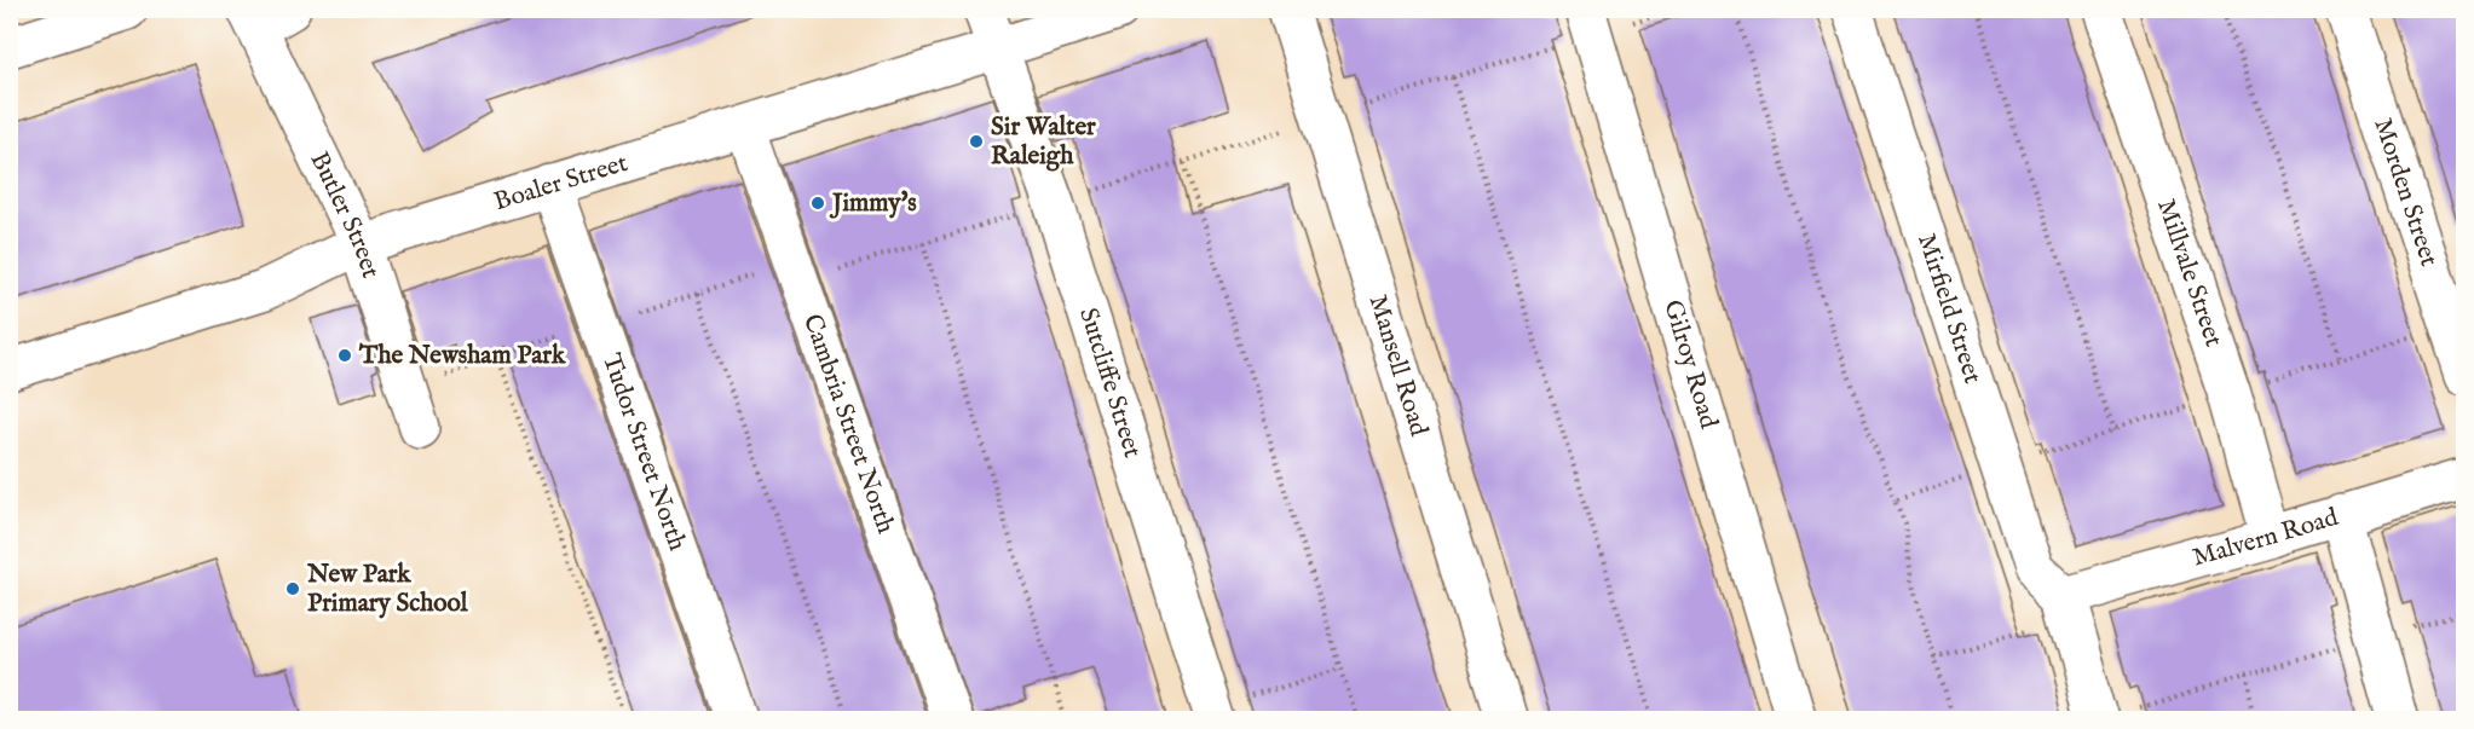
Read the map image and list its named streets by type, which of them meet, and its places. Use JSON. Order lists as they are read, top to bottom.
{
  "streets": {
    "street": [
      "Boaler Street",
      "Morden Street",
      "Butler Street",
      "Millvale Street",
      "Mirfield Street",
      "Mansell Road",
      "Gilroy Road",
      "Sutcliffe Street",
      "Cambria Street North",
      "Tudor Street North",
      "Malvern Road"
    ]
  },
  "crossings": [
    ["Boaler Street", "Butler Street"],
    ["Boaler Street", "Sutcliffe Street"],
    ["Boaler Street", "Cambria Street North"],
    ["Boaler Street", "Tudor Street North"],
    ["Millvale Street", "Malvern Road"],
    ["Mirfield Street", "Malvern Road"]
  ],
  "places": [
    "Sir Walter Raleigh",
    "Jimmy's",
    "The Newsham Park",
    "New Park Primary School"
  ]
}
